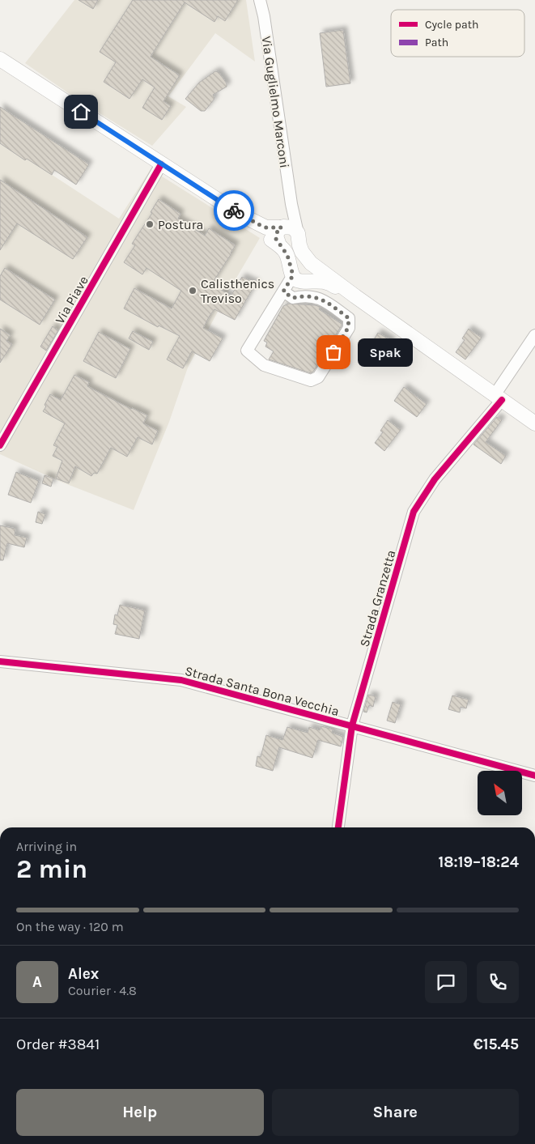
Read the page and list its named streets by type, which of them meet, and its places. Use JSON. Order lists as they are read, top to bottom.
{
  "streets": {
    "street": [
      "Via Guglielmo Marconi",
      "Via Piave",
      "Strada Granzetta",
      "Strada Santa Bona Vecchia"
    ]
  },
  "crossings": [
    ["Strada Granzetta", "Strada Santa Bona Vecchia"]
  ],
  "places": ["Postura", "Calisthenics Treviso", "Spak"],
  "legend": ["Cycle path", "Path"],
  "north": "top left",
  "page": {
    "bubble": "Spak",
    "heading": ["2 min", "Arriving in", "18:19–18:24"],
    "panel": [
      "Alex",
      "Courier · 4.8",
      "Order #3841",
      "€15.45"
    ],
    "bar": "On the way · 120 m",
    "round": "A",
    "buttons": ["Help", "Share"]
  }
}
